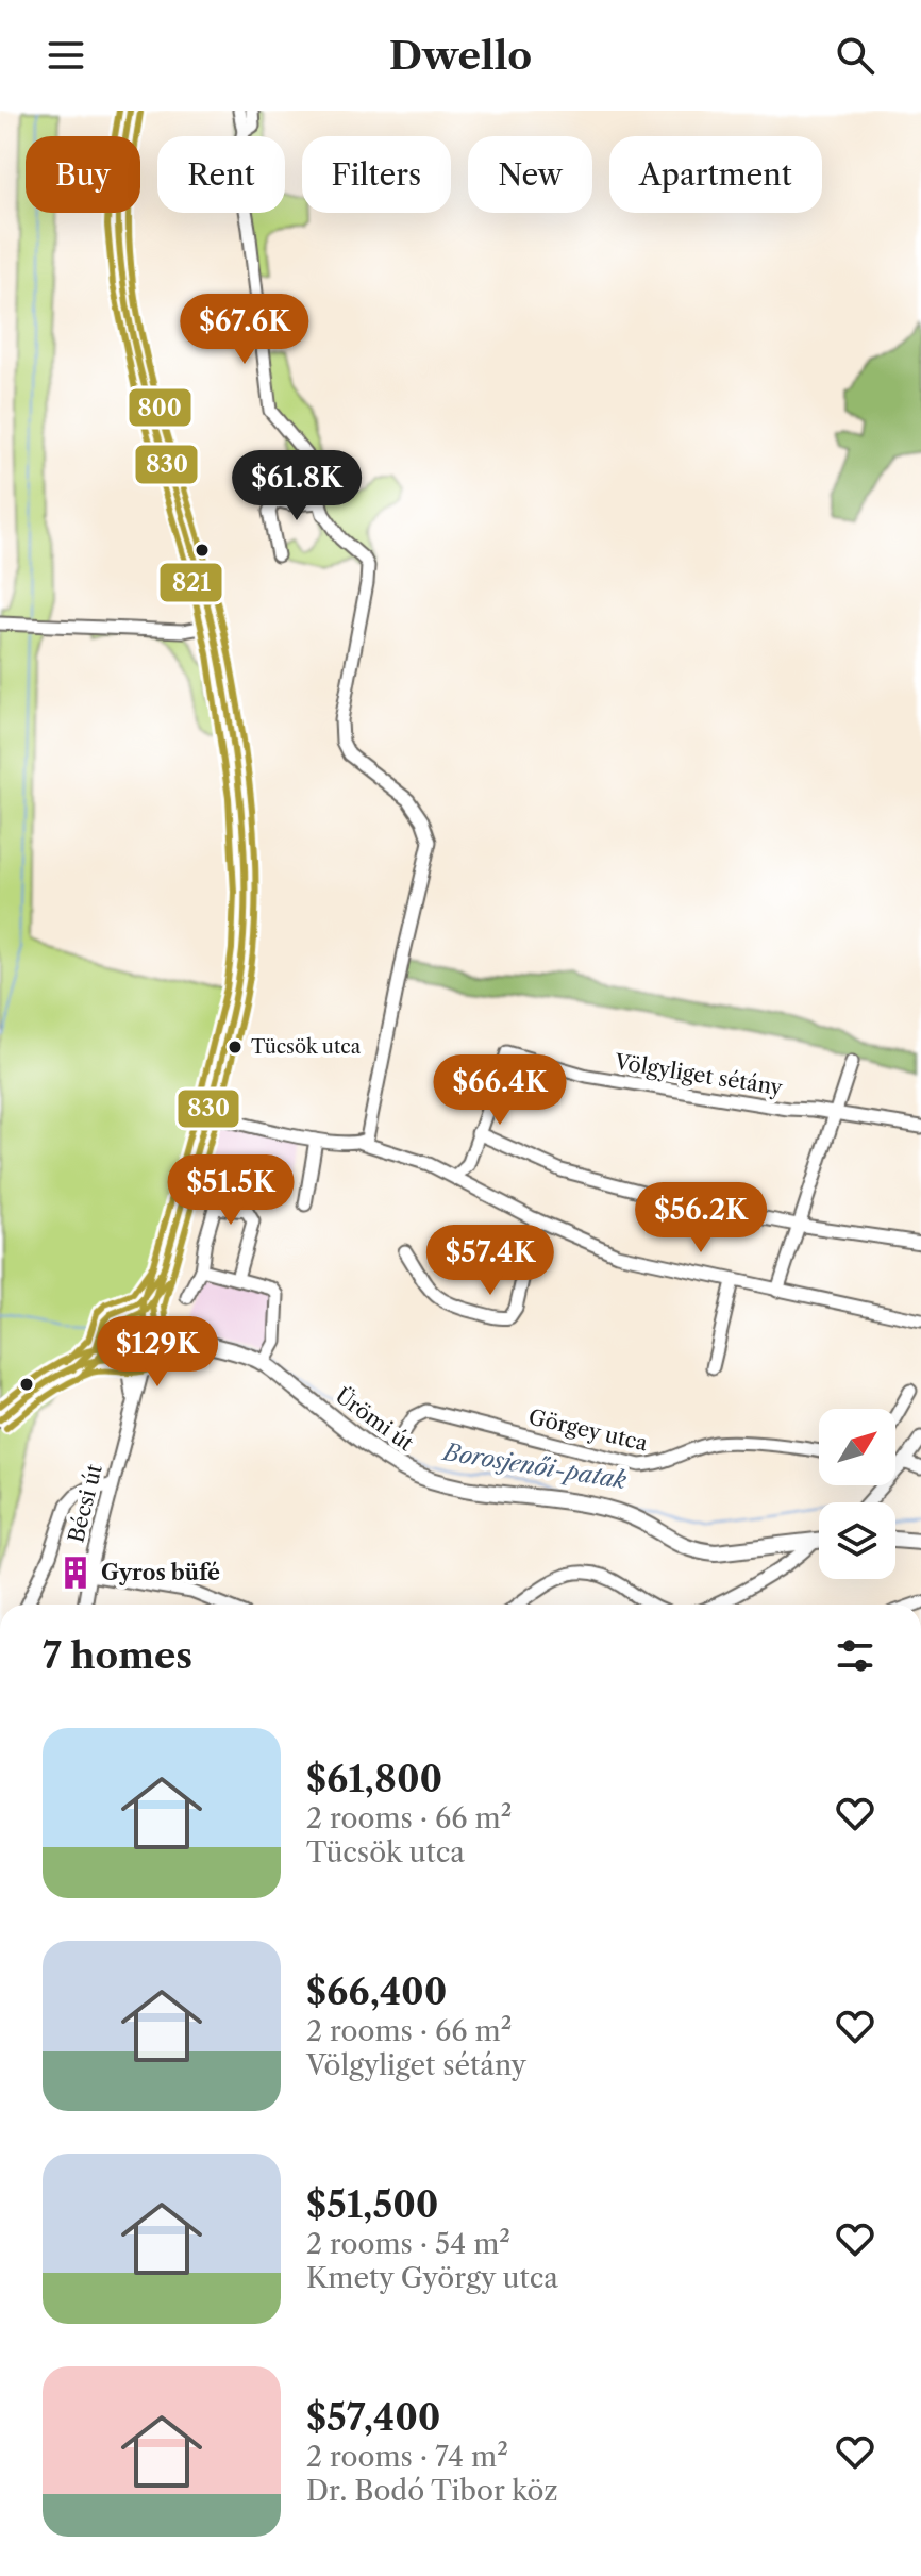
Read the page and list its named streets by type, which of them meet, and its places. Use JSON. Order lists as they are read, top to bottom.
{
  "streets": {
    "main road": ["Ürömi út"],
    "street": ["Völgyliget sétány", "Görgey utca", "Bécsi út"]
  },
  "crossings": [
    ["Ürömi út", "Bécsi út"]
  ],
  "water": ["Borosjenői-patak"],
  "places": {
    "other": ["Tücsök utca"],
    "building": ["Gyros büfé"]
  },
  "lines": ["transit line 830", "transit line 821", "transit line 800"],
  "north": "top right",
  "page": {
    "header": "Dwello",
    "chip": [
      "Buy",
      "Rent",
      "Filters",
      "New",
      "Apartment"
    ],
    "price": [
      "$67.6K",
      "$61.8K",
      "$66.4K",
      "$51.5K",
      "$56.2K",
      "$57.4K",
      "$129K"
    ],
    "heading": "7 homes",
    "list": [
      {
        "name": "$61,800",
        "note": "2 rooms · 66 m² · Tücsök utca"
      },
      {
        "name": "$66,400",
        "note": "2 rooms · 66 m² · Völgyliget sétány"
      },
      {
        "name": "$51,500",
        "note": "2 rooms · 54 m² · Kmety György utca"
      },
      {
        "name": "$57,400",
        "note": "2 rooms · 74 m² · Dr. Bodó Tibor köz"
      }
    ]
  }
}
